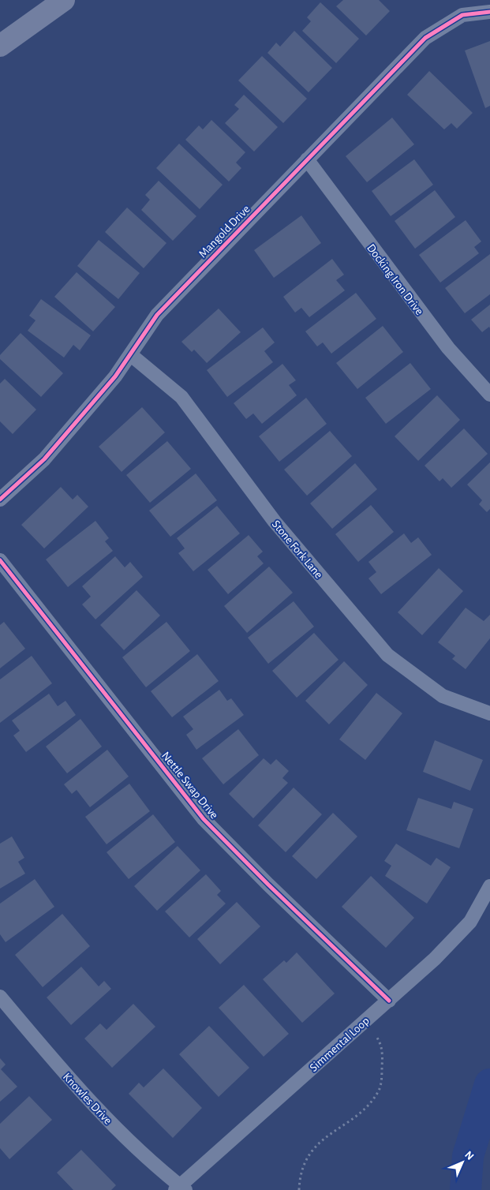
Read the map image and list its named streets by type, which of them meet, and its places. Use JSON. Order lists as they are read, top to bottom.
{
  "streets": {
    "street": [
      "Mangold Drive",
      "Docking Iron Drive",
      "Stone Fork Lane",
      "Nettle Swap Drive",
      "Simmental Loop",
      "Knowles Drive"
    ]
  },
  "crossings": [
    ["Mangold Drive", "Docking Iron Drive"],
    ["Mangold Drive", "Stone Fork Lane"],
    ["Nettle Swap Drive", "Simmental Loop"],
    ["Simmental Loop", "Knowles Drive"]
  ],
  "north": "top right"
}
